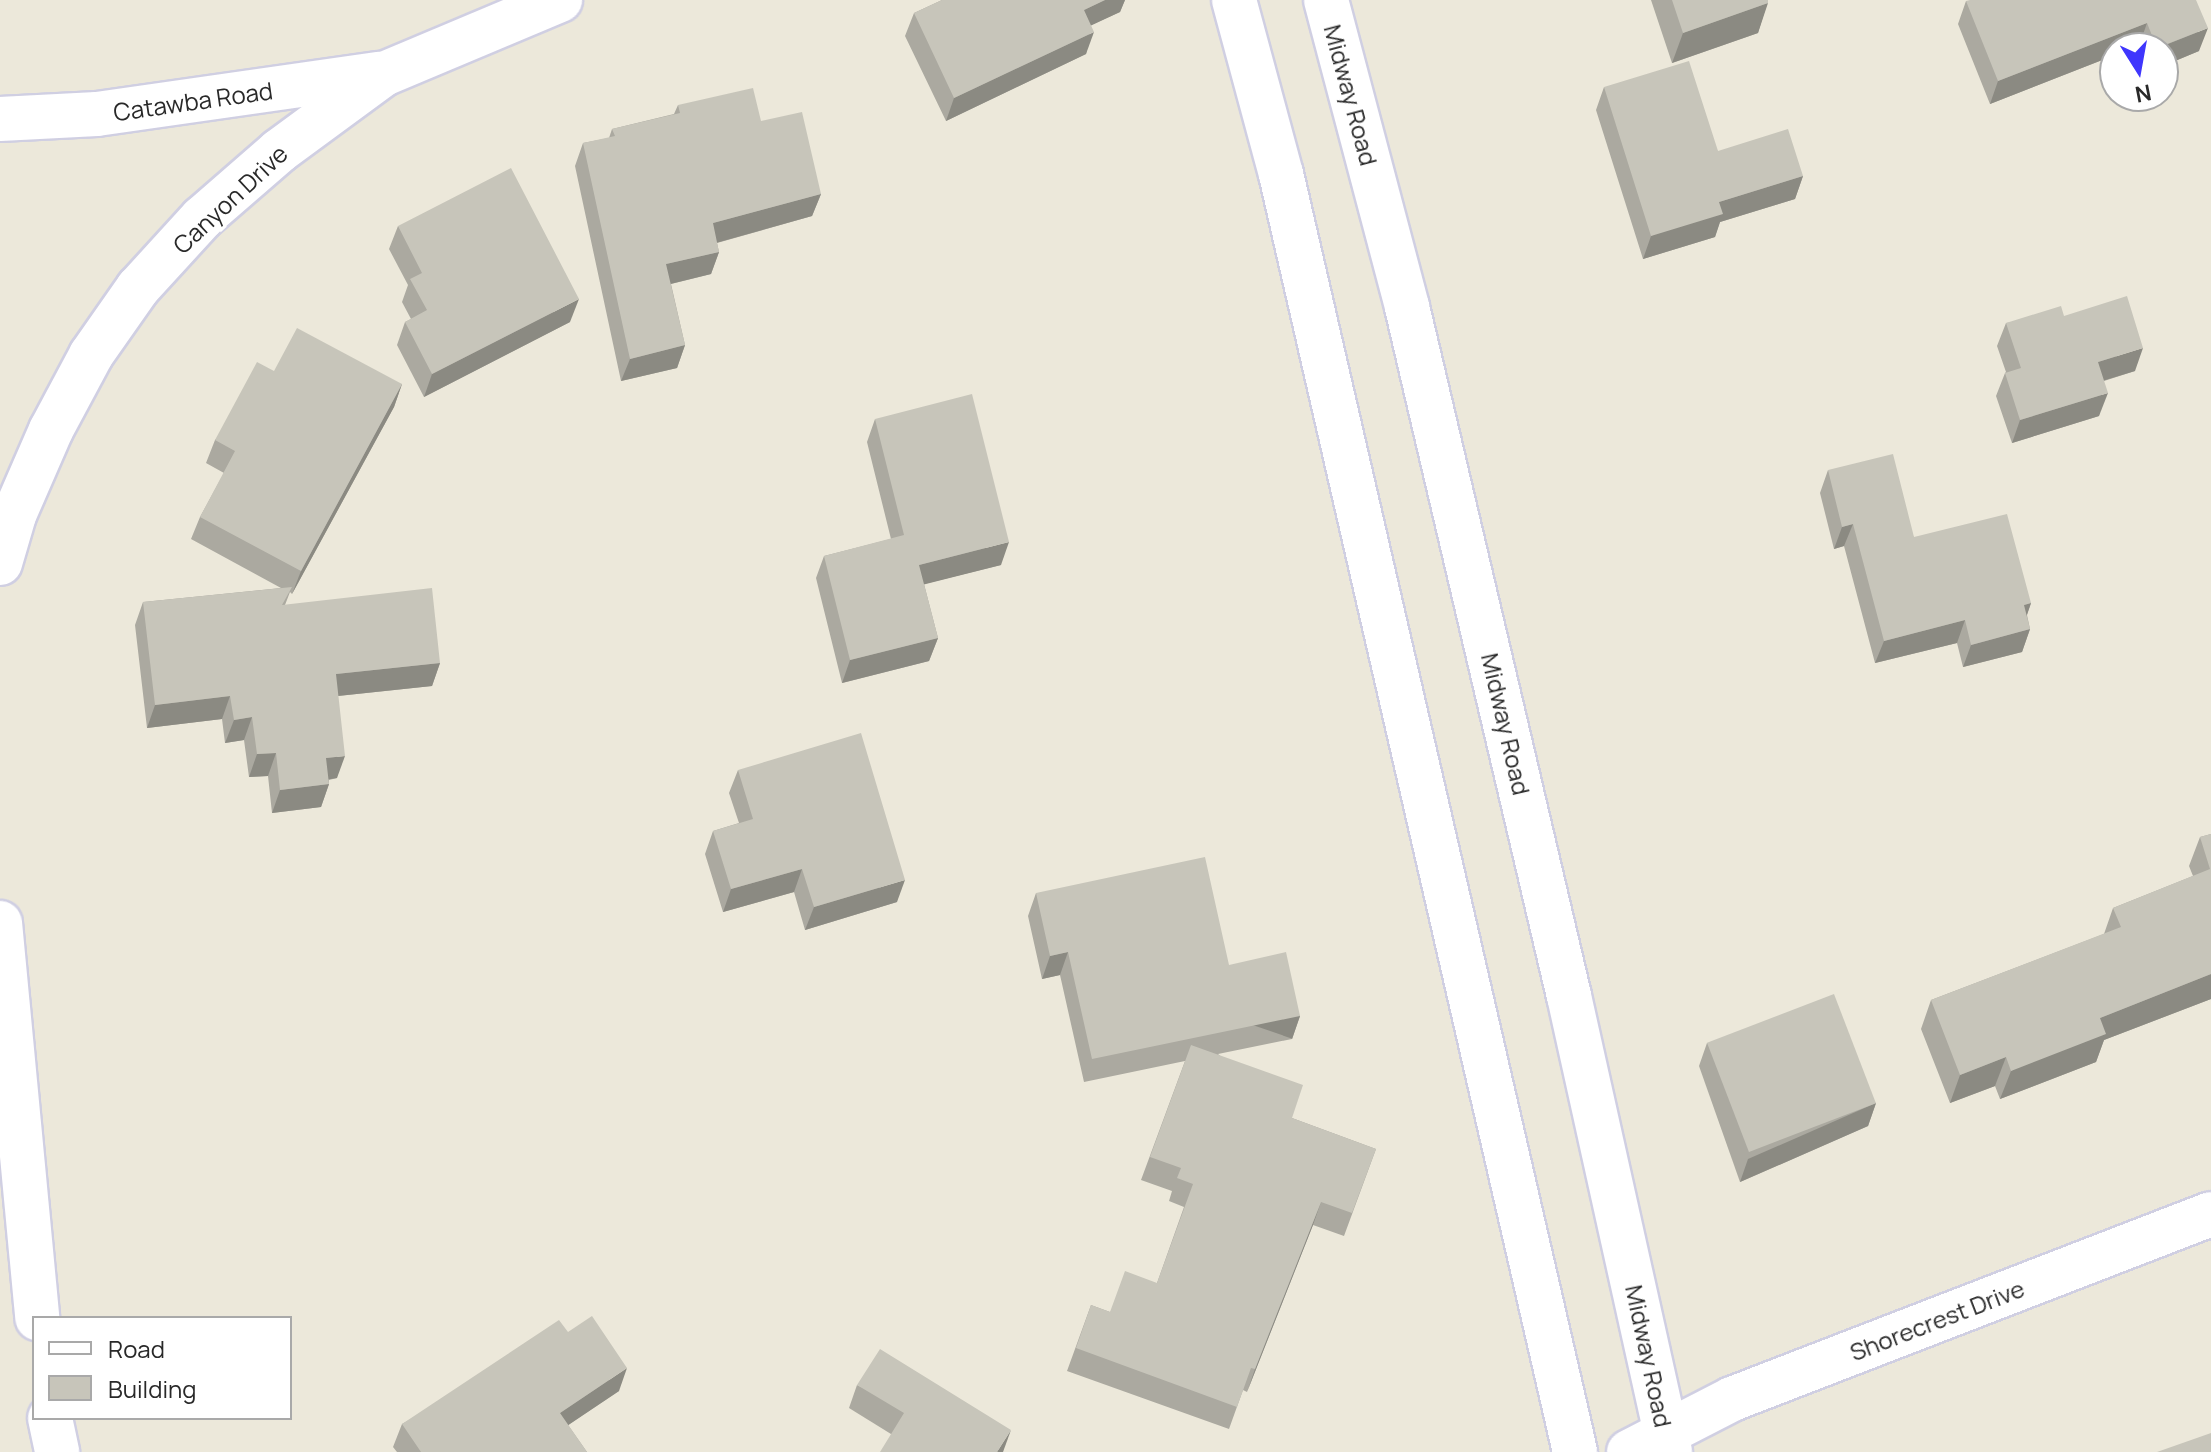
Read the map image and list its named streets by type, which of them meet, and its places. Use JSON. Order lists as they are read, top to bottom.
{
  "streets": {
    "main road": [
      "Midway Road",
      "Catawba Road",
      "Canyon Drive",
      "Shorecrest Drive"
    ]
  },
  "crossings": [
    ["Midway Road", "Shorecrest Drive"],
    ["Catawba Road", "Canyon Drive"]
  ],
  "legend": ["Road", "Building"],
  "north": "bottom"
}
